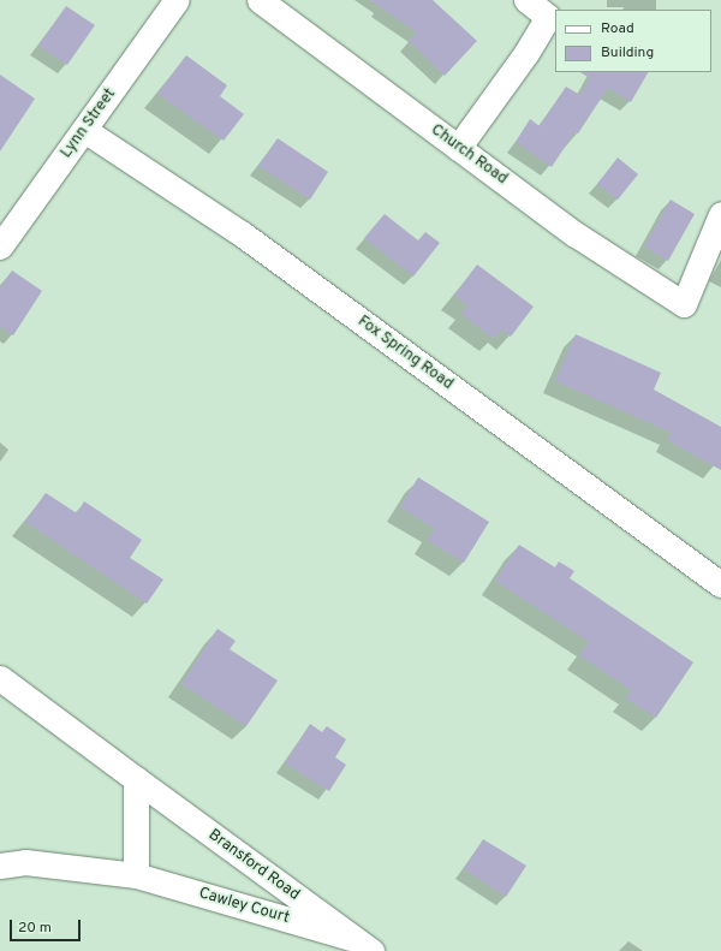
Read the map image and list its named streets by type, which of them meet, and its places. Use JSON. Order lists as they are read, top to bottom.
{
  "streets": {
    "street": [
      "Lynn Street",
      "Church Road",
      "Fox Spring Road",
      "Bransford Road",
      "Cawley Court"
    ]
  },
  "crossings": [
    ["Lynn Street", "Fox Spring Road"],
    ["Bransford Road", "Cawley Court"]
  ],
  "legend": ["Road", "Building"],
  "scale_bar": "20 m"
}
